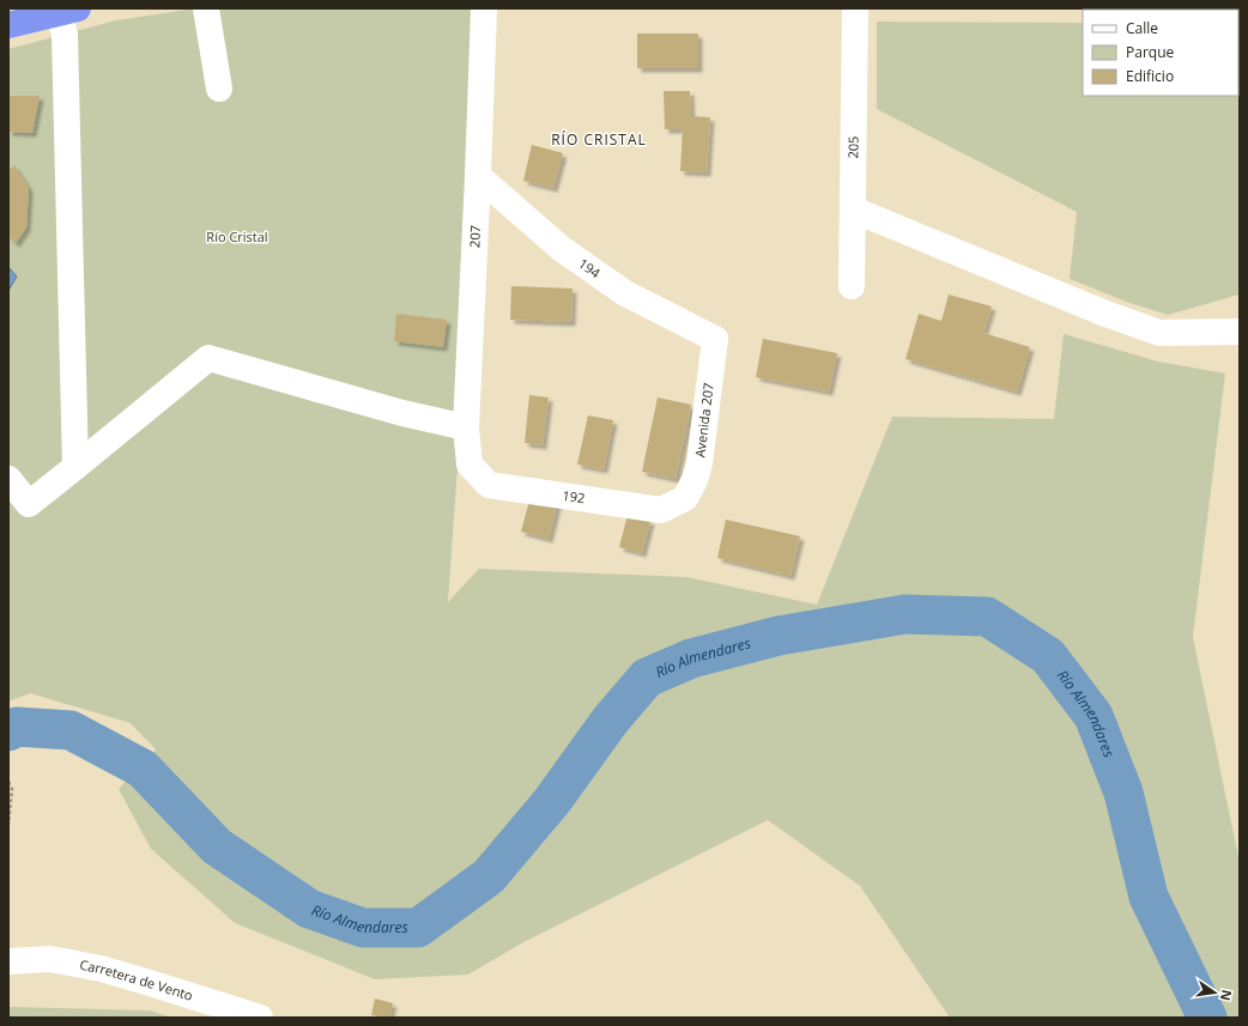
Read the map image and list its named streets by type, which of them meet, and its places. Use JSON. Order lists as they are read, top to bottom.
{
  "streets": {
    "street": [
      "205",
      "207",
      "194",
      "Avenida 207",
      "192",
      "Carretera de Vento"
    ]
  },
  "crossings": [
    ["207", "194"],
    ["207", "192"],
    ["194", "Avenida 207"],
    ["Avenida 207", "192"]
  ],
  "districts": ["RÍO CRISTAL"],
  "water": ["Río Almendares"],
  "parks": ["Río Cristal"],
  "legend": ["Calle", "Parque", "Edificio"],
  "north": "right"
}
